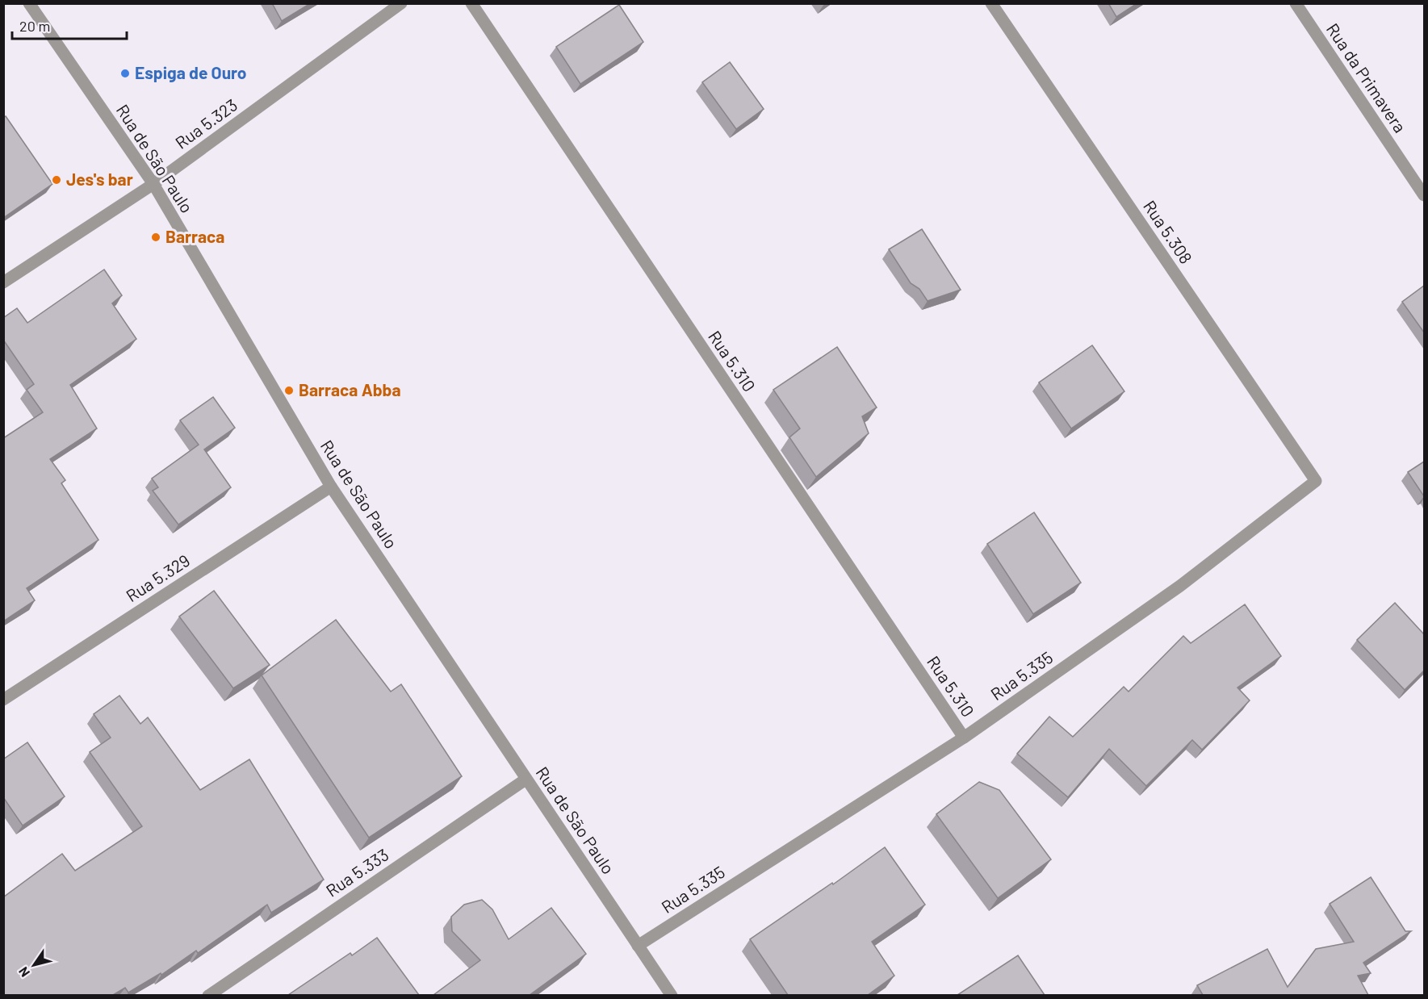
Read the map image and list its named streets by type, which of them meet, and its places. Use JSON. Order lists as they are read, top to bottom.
{
  "streets": {
    "street": [
      "Rua da Primavera",
      "Rua 5.323",
      "Rua de São Paulo",
      "Rua 5.308",
      "Rua 5.310",
      "Rua 5.329",
      "Rua 5.335",
      "Rua 5.333"
    ]
  },
  "crossings": [
    ["Rua 5.323", "Rua de São Paulo"],
    ["Rua de São Paulo", "Rua 5.329"],
    ["Rua de São Paulo", "Rua 5.335"],
    ["Rua de São Paulo", "Rua 5.333"],
    ["Rua 5.308", "Rua 5.335"],
    ["Rua 5.310", "Rua 5.335"]
  ],
  "places": [
    "Espiga de Ouro",
    "Jes's bar",
    "Barraca",
    "Barraca Abba"
  ],
  "scale_bar": "20 m",
  "north": "bottom left"
}
